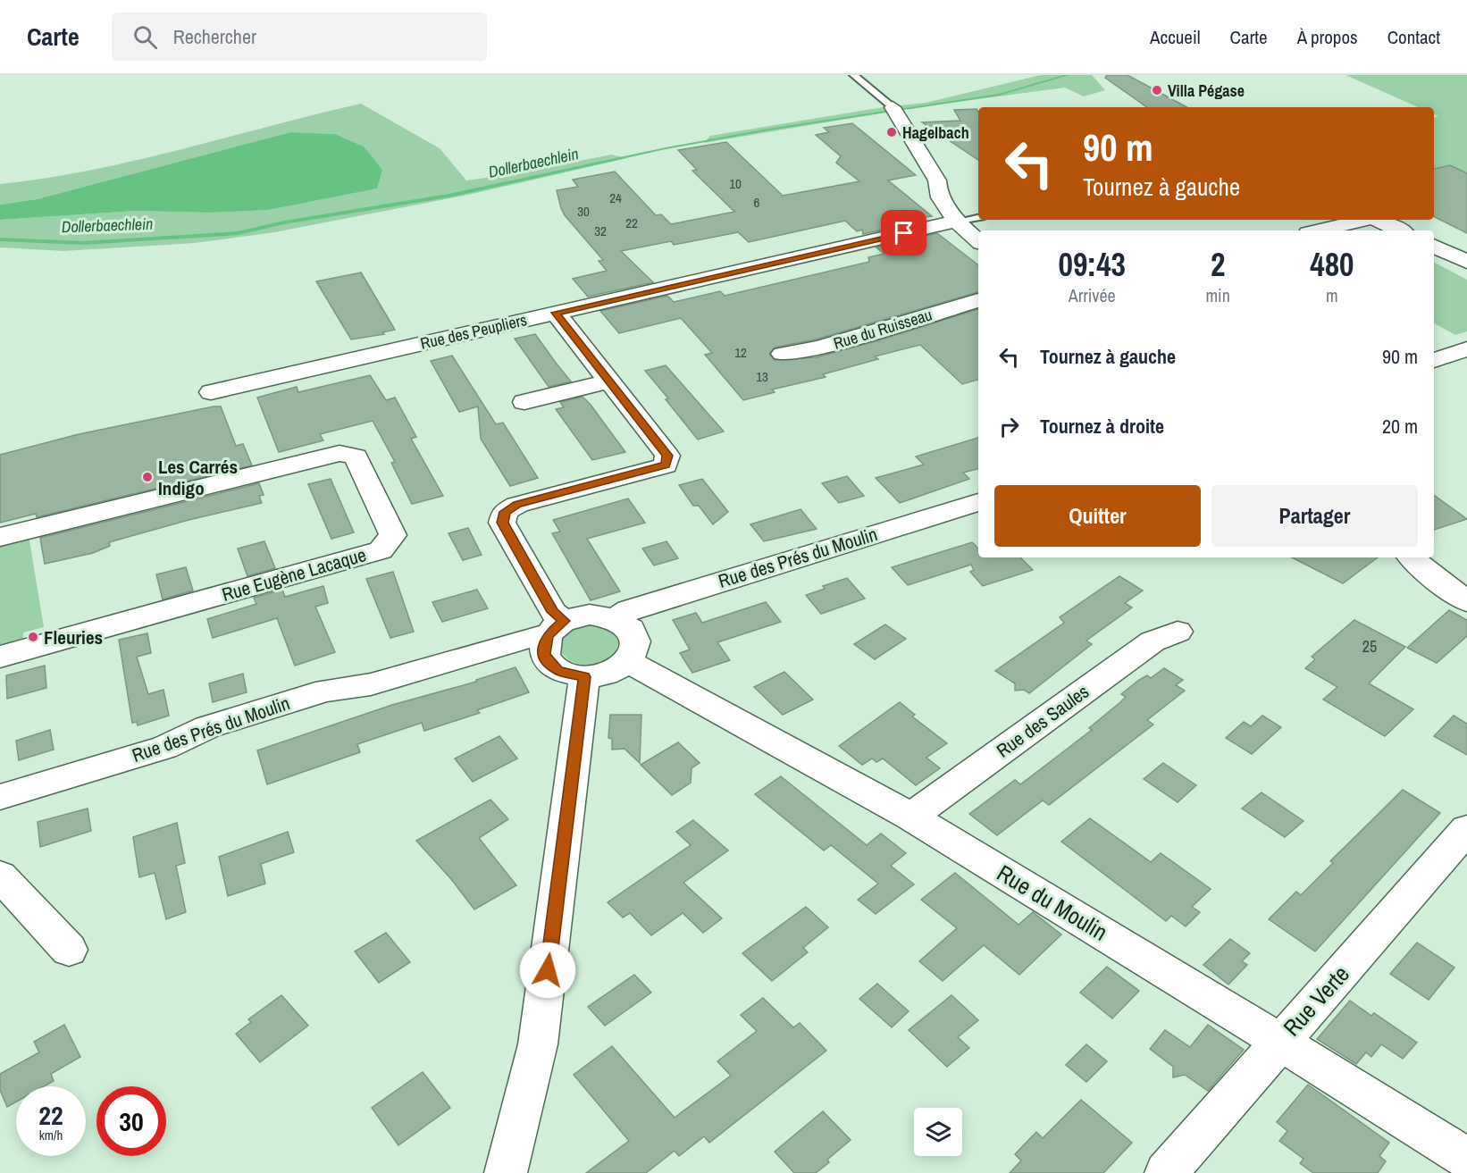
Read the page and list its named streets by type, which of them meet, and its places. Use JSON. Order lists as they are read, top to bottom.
{
  "streets": {
    "street": [
      "Rue du Ruisseau",
      "Rue des Peupliers",
      "Rue des Prés du Moulin",
      "Rue Eugène Lacaque",
      "Rue des Saules",
      "Rue du Moulin",
      "Rue Verte"
    ]
  },
  "crossings": [
    ["Rue des Prés du Moulin", "Rue du Moulin"],
    ["Rue des Saules", "Rue du Moulin"],
    ["Rue du Moulin", "Rue Verte"]
  ],
  "water": ["Dollerbaechlein"],
  "places": [
    "Villa Pégase",
    "Hagelbach",
    "Les Carrés Indigo",
    "Fleuries"
  ],
  "house_numbers": [
    "10",
    "24",
    "6",
    "30",
    "22",
    "32",
    "12",
    "13",
    "25"
  ],
  "page": {
    "header": "Carte",
    "search": "Rechercher",
    "nav": [
      "Accueil",
      "Carte",
      "À propos",
      "Contact"
    ],
    "turn": ["90 m", "Tournez à gauche"],
    "eta": [
      "09:43",
      "Arrivée",
      "2",
      "min",
      "480",
      "m"
    ],
    "list": [
      {
        "name": "Tournez à gauche",
        "value": "90 m"
      },
      {
        "name": "Tournez à droite",
        "value": "20 m"
      }
    ],
    "buttons": ["Quitter", "Partager"],
    "speed": "22 km/h",
    "limit": "30"
  }
}
